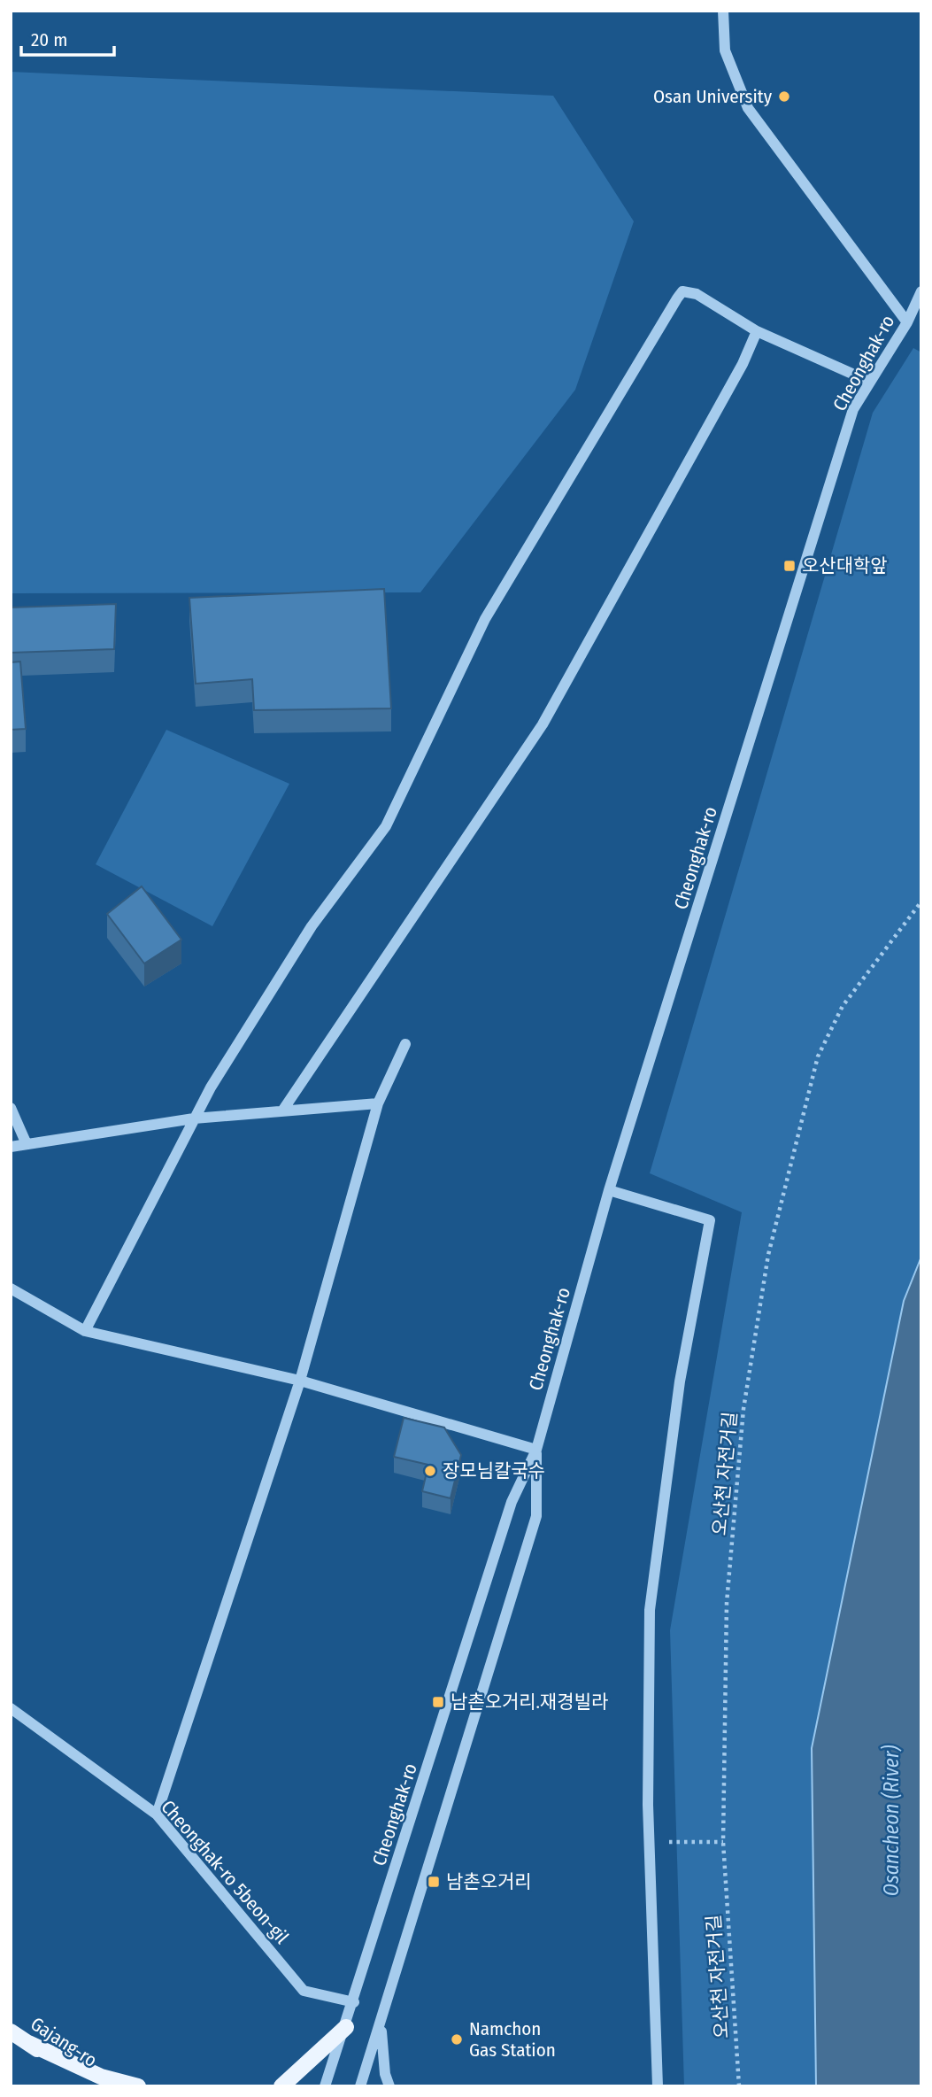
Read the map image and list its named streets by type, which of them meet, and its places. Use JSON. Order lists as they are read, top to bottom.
{
  "streets": {
    "main road": ["Gajang-ro"],
    "street": ["Cheonghak-ro", "Cheonghak-ro 5beon-gil"],
    "path": ["오산천 자전거길"]
  },
  "crossings": [
    ["Cheonghak-ro", "Cheonghak-ro 5beon-gil"]
  ],
  "water": ["Osancheon (River)"],
  "places": {
    "other": ["Osan University", "장모님칼국수", "Namchon Gas Station"],
    "transit": ["오산대학앞", "남촌오거리.재경빌라", "남촌오거리"]
  },
  "scale_bar": "20 m"
}
